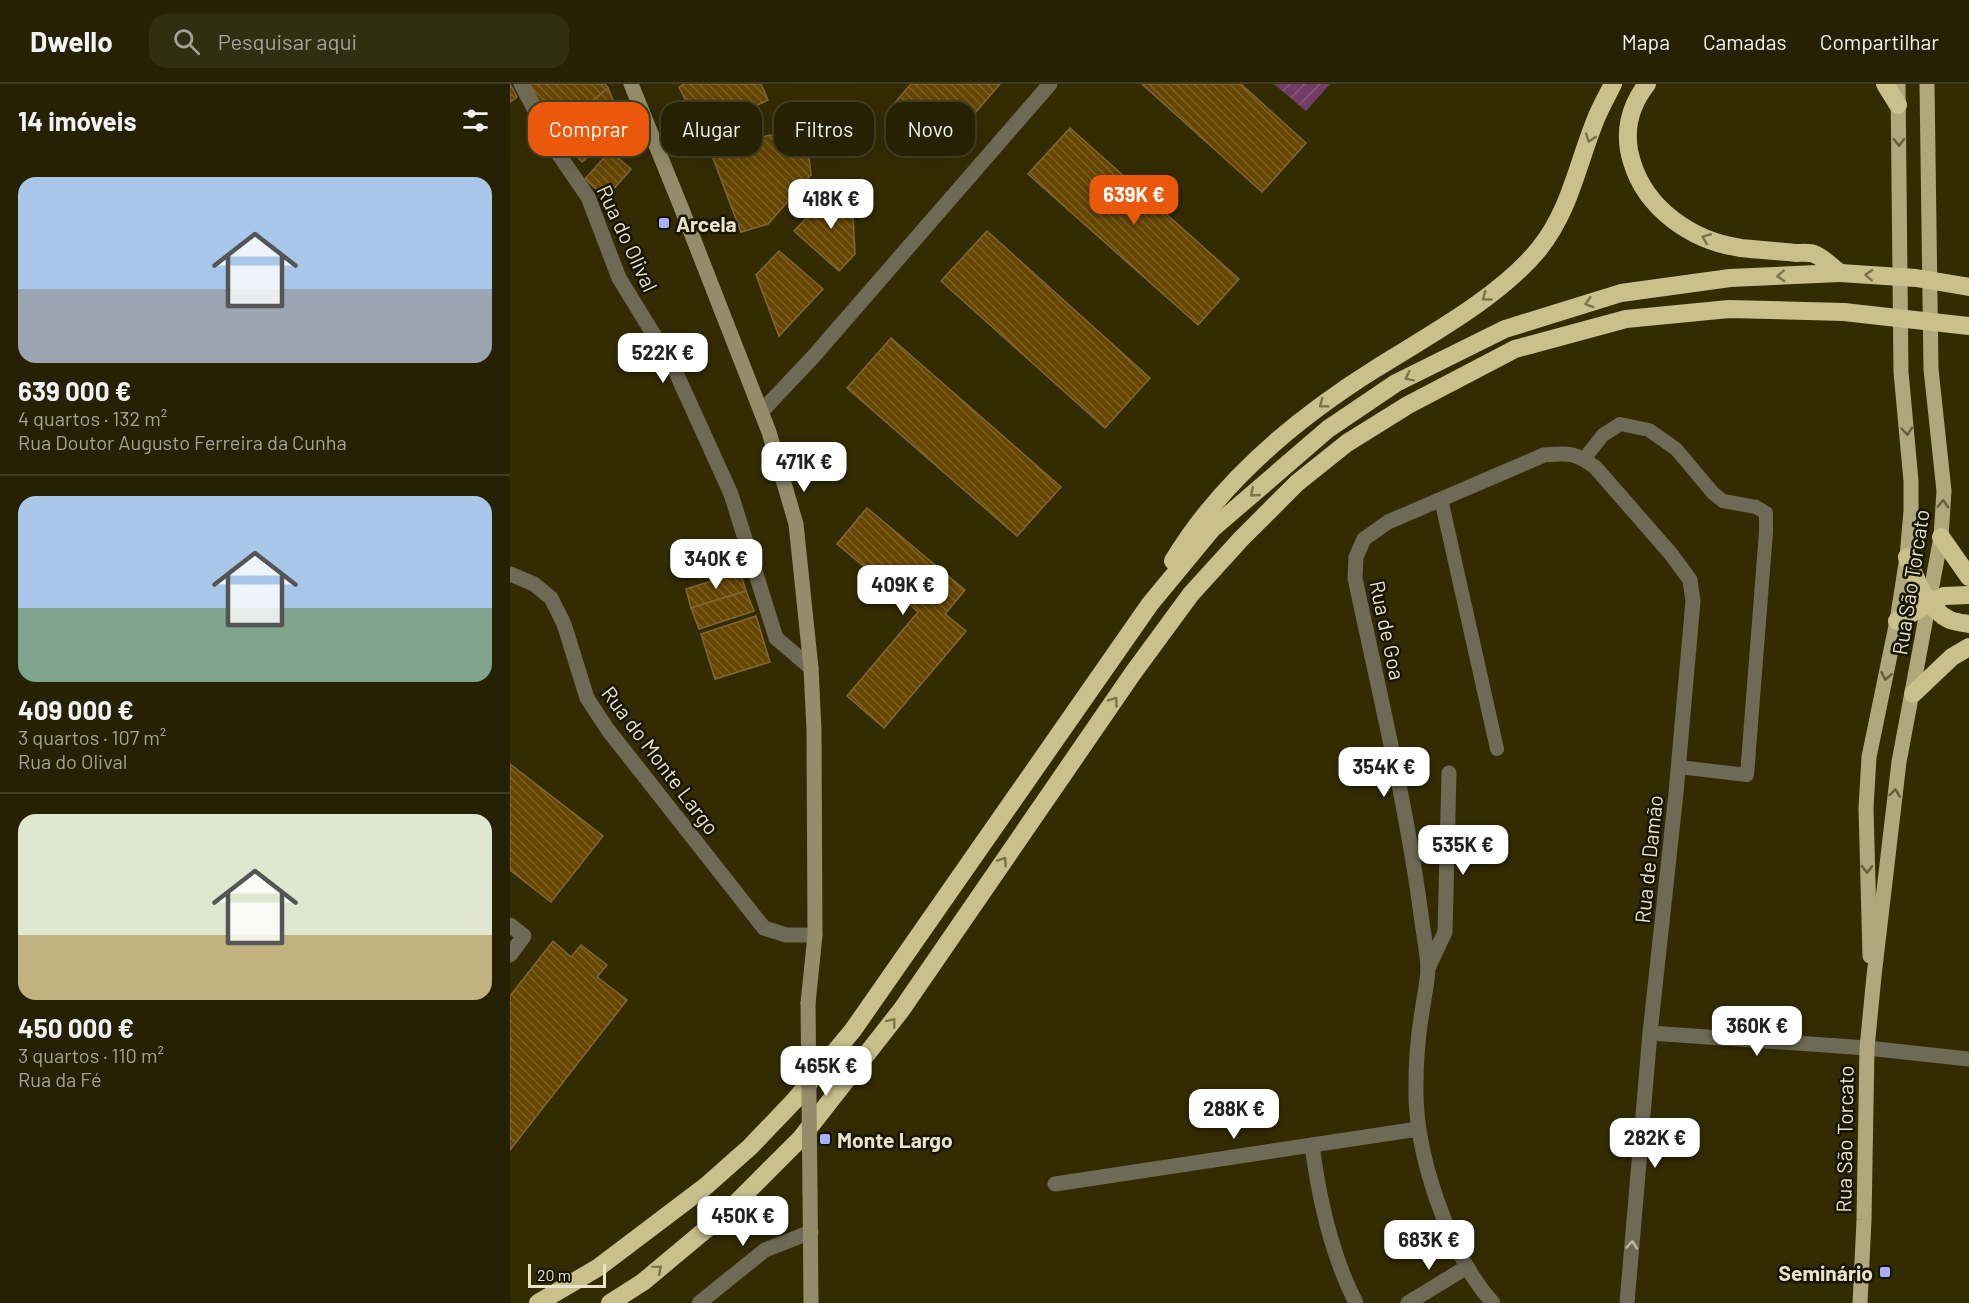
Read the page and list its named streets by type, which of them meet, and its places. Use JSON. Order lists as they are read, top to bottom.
{
  "streets": {
    "main road": ["Rua São Torcato"],
    "street": [
      "Rua do Olival",
      "Rua de Goa",
      "Rua do Monte Largo",
      "Rua de Damão"
    ]
  },
  "crossings": [
    ["Rua de Goa", "Rua de Damão"]
  ],
  "places": {
    "transit": ["Arcela", "Monte Largo", "Seminário"]
  },
  "scale_bar": "20 m",
  "page": {
    "header": "Dwello",
    "search": "Pesquisar aqui",
    "nav": ["Mapa", "Camadas", "Compartilhar"],
    "heading": "14 imóveis",
    "chip": [
      "Comprar",
      "Alugar",
      "Filtros",
      "Novo"
    ],
    "list": [
      {
        "name": "639 000 €",
        "note": "4 quartos · 132 m² · Rua Doutor Augusto Ferreira da Cunha"
      },
      {
        "name": "409 000 €",
        "note": "3 quartos · 107 m² · Rua do Olival"
      },
      {
        "name": "450 000 €",
        "note": "3 quartos · 110 m² · Rua da Fé"
      }
    ],
    "price": [
      "639K €",
      "418K €",
      "522K €",
      "471K €",
      "340K €",
      "409K €",
      "354K €",
      "535K €",
      "360K €",
      "465K €",
      "288K €",
      "282K €",
      "450K €",
      "683K €"
    ],
    "scale": "20 m"
  }
}
